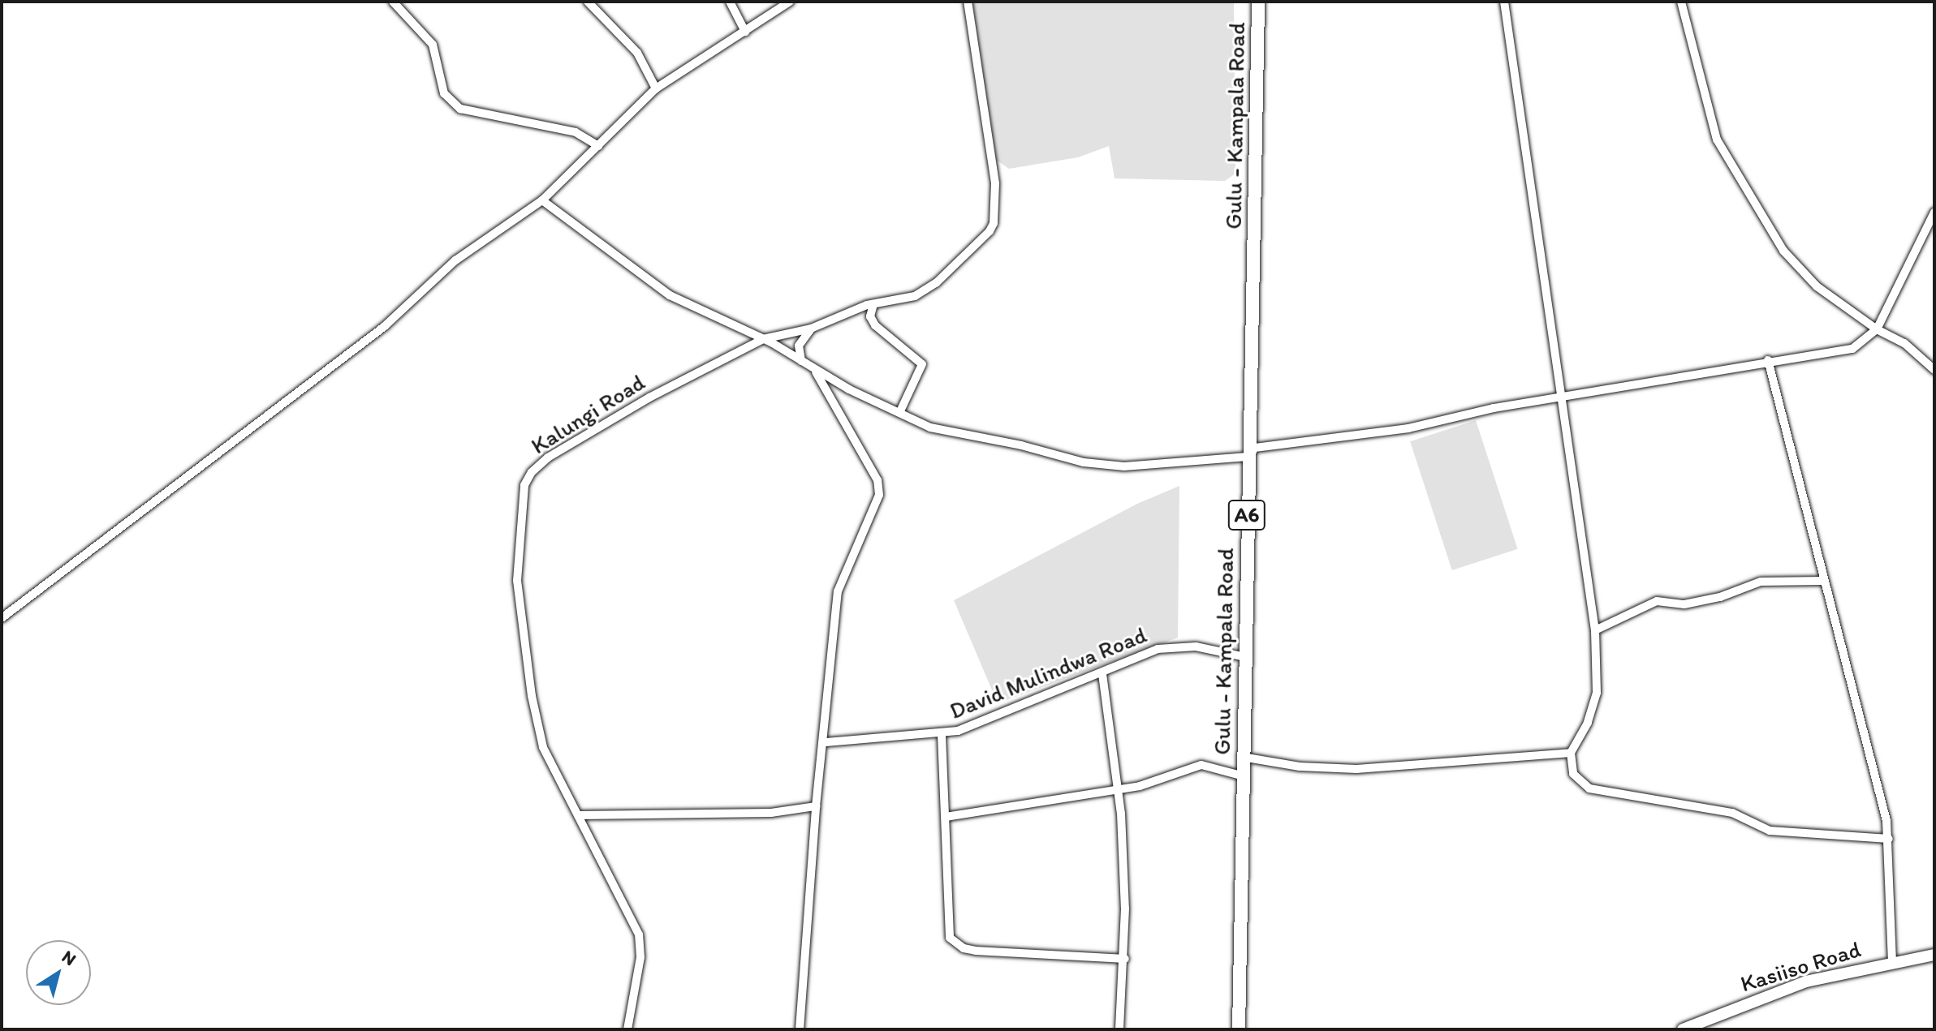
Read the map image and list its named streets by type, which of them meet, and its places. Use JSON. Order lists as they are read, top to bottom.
{
  "streets": {
    "main road": ["Gulu - Kampala Road", "A6", "Kasiiso Road"],
    "street": ["Kalungi Road", "David Mulindwa Road"]
  },
  "crossings": [
    ["Gulu - Kampala Road", "David Mulindwa Road"]
  ],
  "north": "top right"
}
